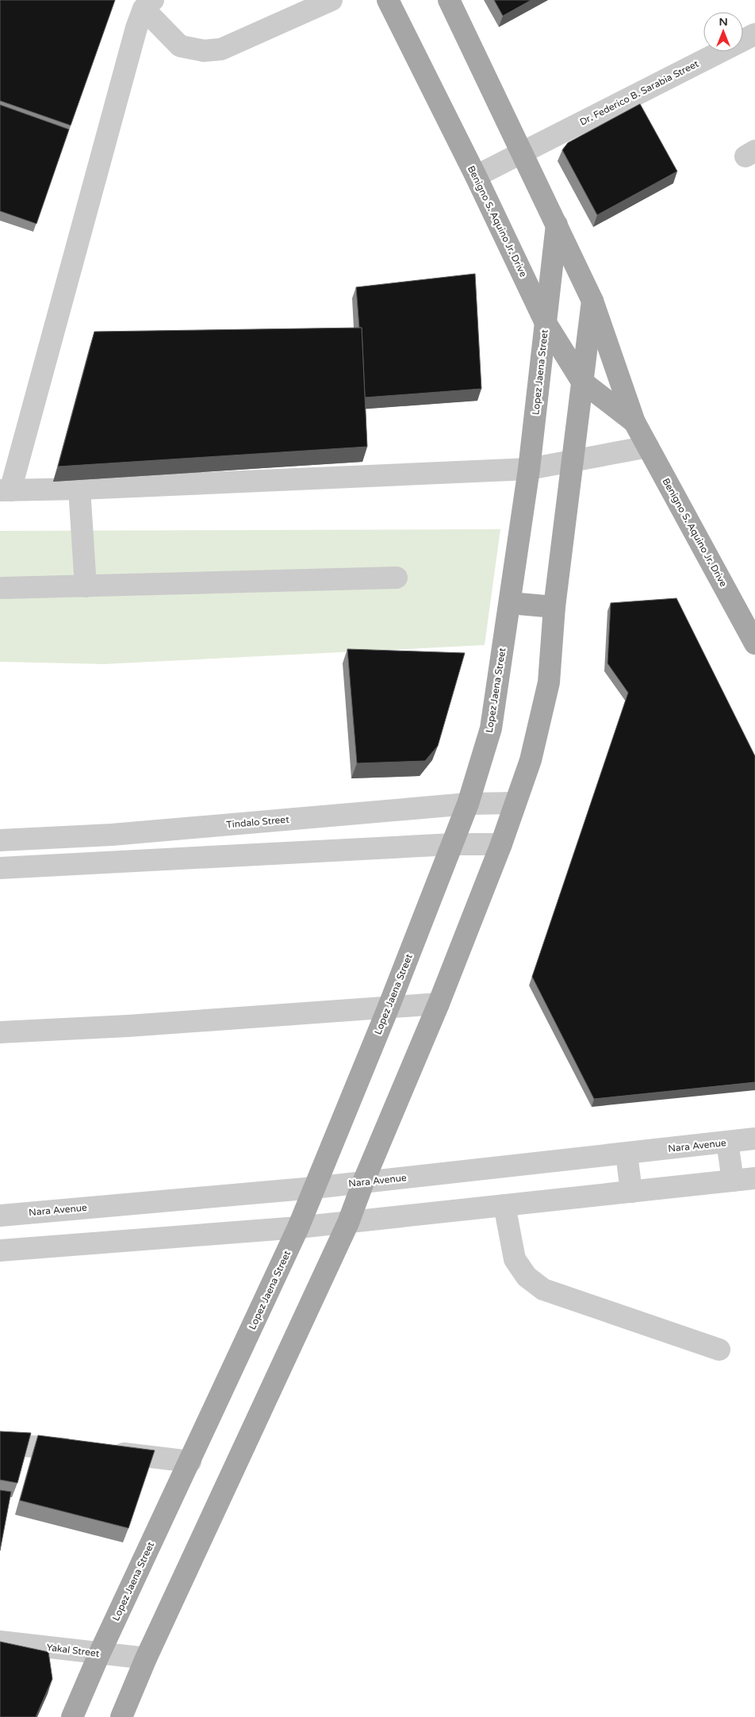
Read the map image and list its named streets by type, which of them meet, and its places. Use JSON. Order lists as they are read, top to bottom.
{
  "streets": {
    "main road": ["Benigno S. Aquino Jr. Drive", "Lopez Jaena Street"],
    "street": [
      "Dr. Federico B. Sarabia Street",
      "Tindalo Street",
      "Nara Avenue",
      "Yakal Street"
    ]
  },
  "crossings": [
    ["Dr. Federico B. Sarabia Street", "Benigno S. Aquino Jr. Drive"],
    ["Benigno S. Aquino Jr. Drive", "Lopez Jaena Street"],
    ["Lopez Jaena Street", "Tindalo Street"],
    ["Lopez Jaena Street", "Nara Avenue"],
    ["Lopez Jaena Street", "Yakal Street"]
  ],
  "north": "top"
}
